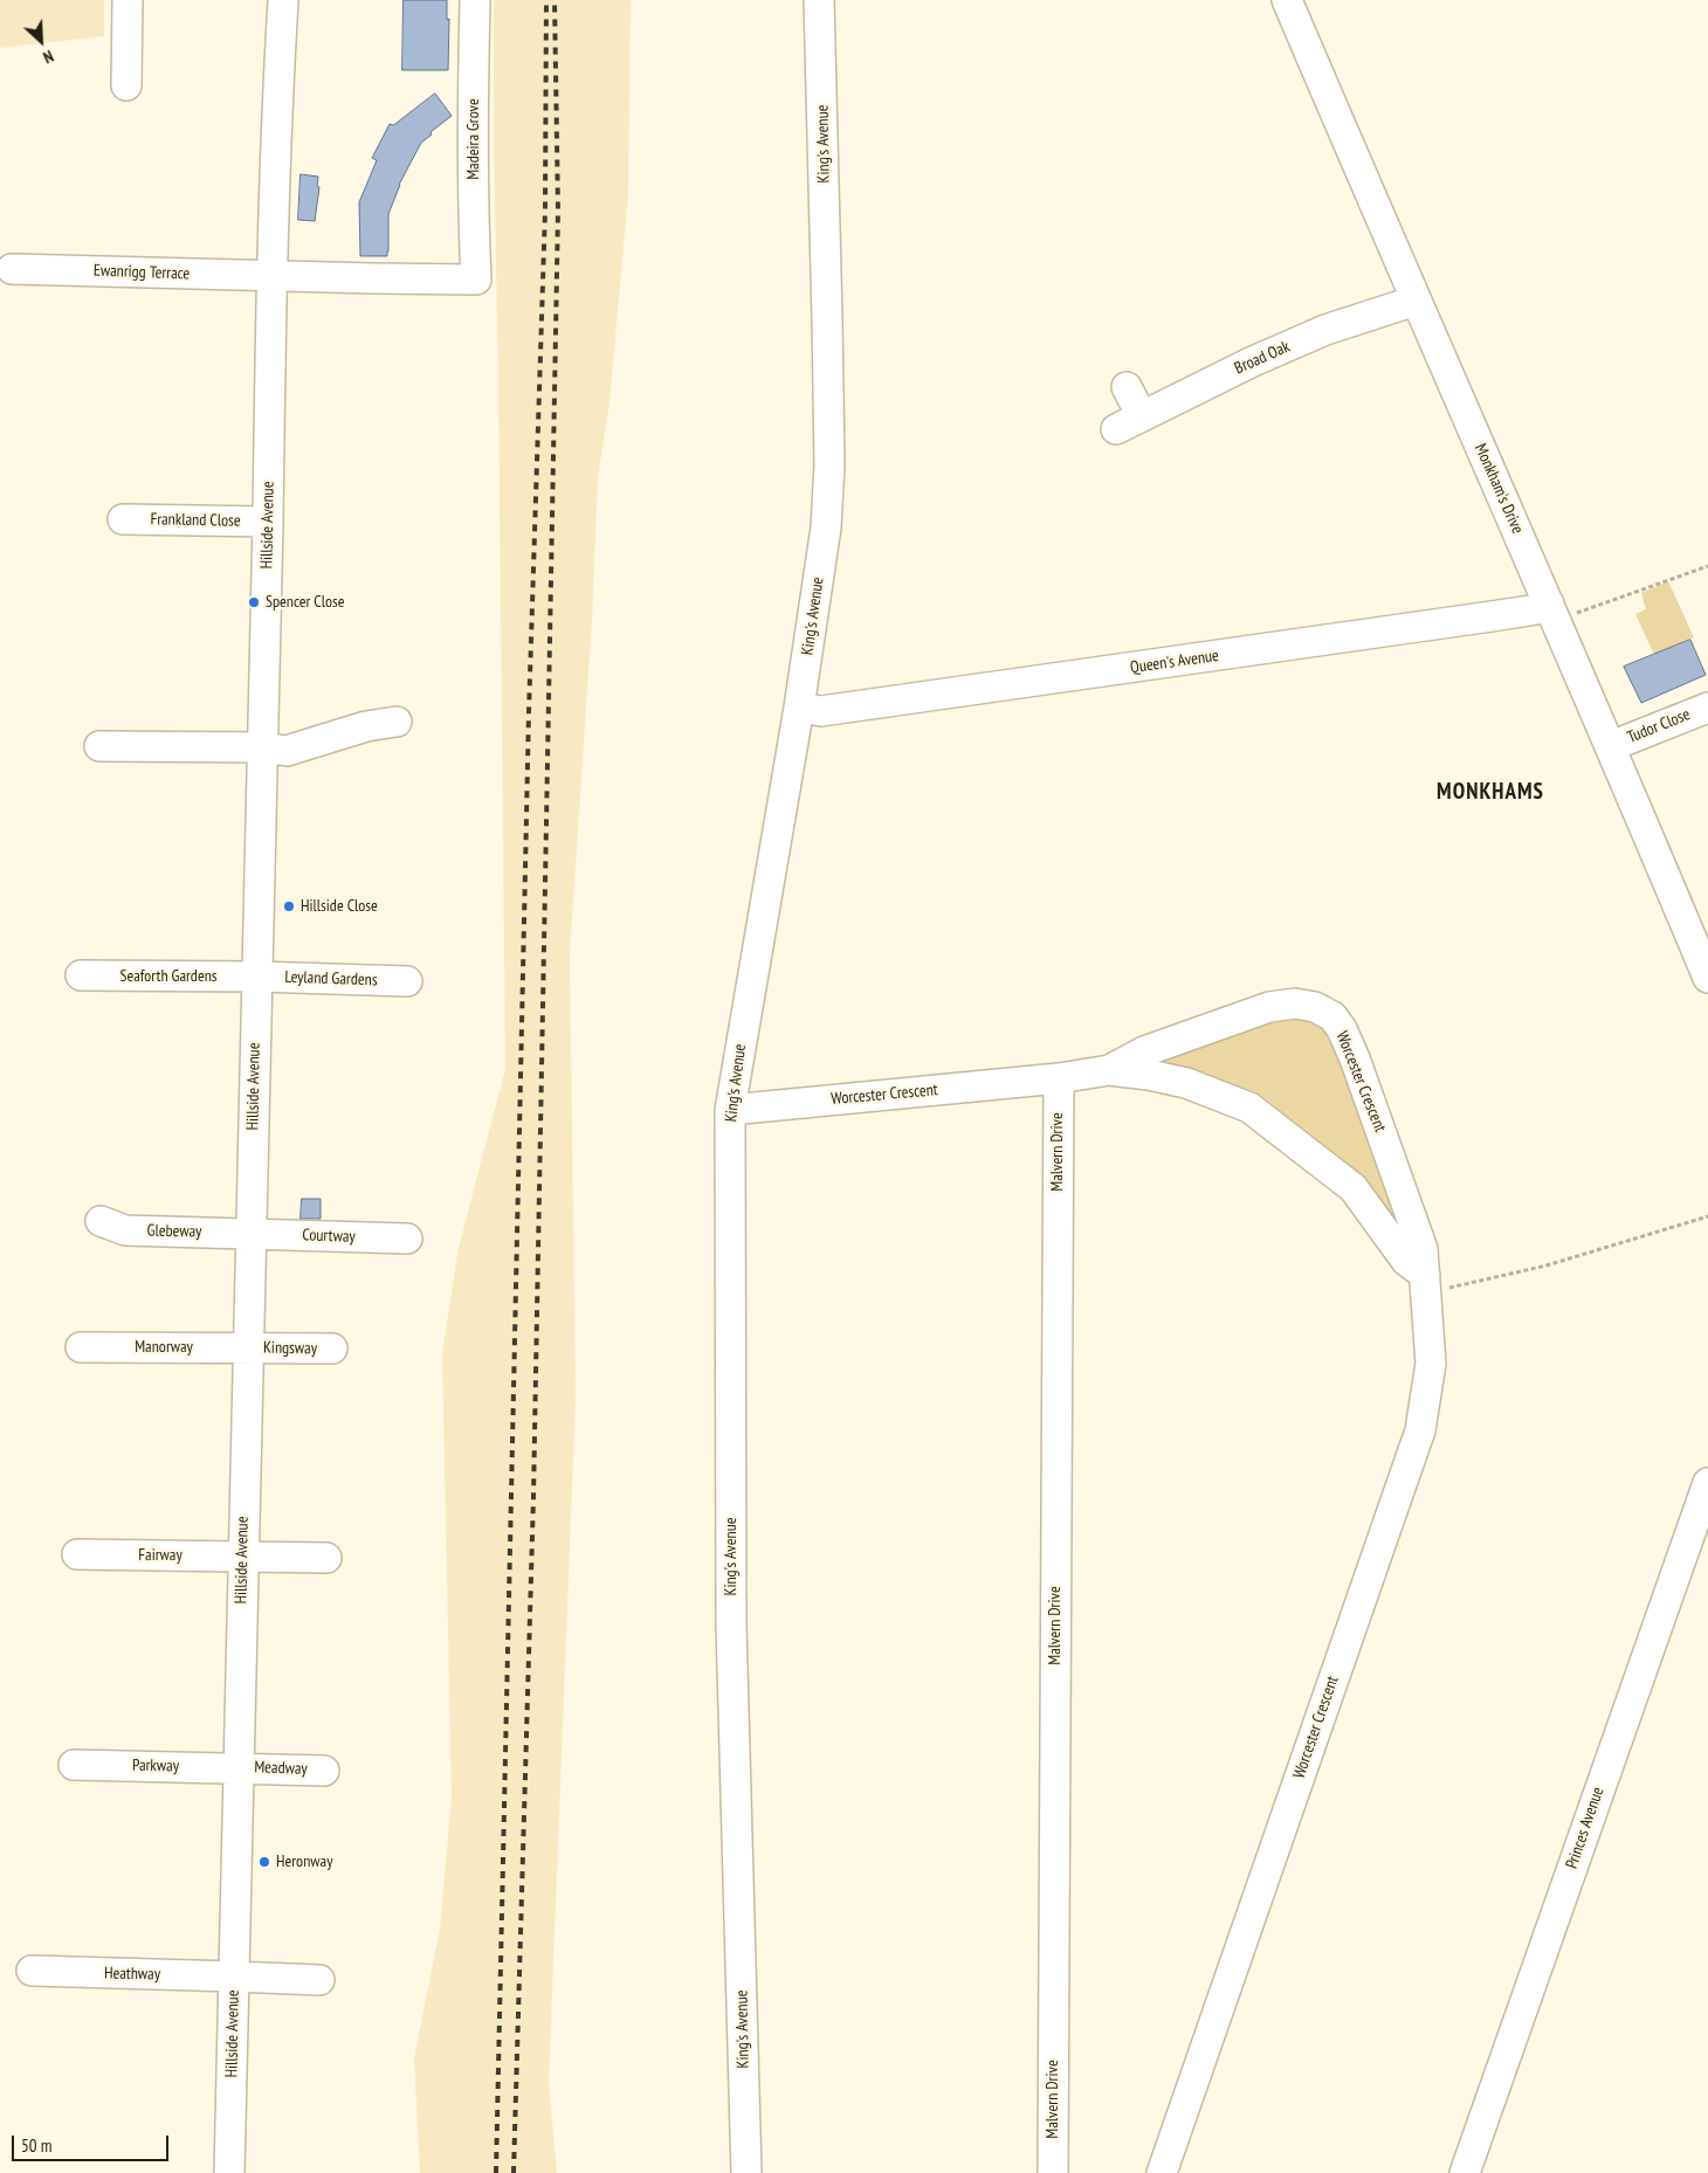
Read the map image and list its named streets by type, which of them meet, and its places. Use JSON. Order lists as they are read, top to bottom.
{
  "streets": {
    "street": [
      "Madeira Grove",
      "King's Avenue",
      "Ewanrigg Terrace",
      "Broad Oak",
      "Monkham's Drive",
      "Frankland Close",
      "Hillside Avenue",
      "Queen's Avenue",
      "Tudor Close",
      "Seaforth Gardens",
      "Leyland Gardens",
      "Worcester Crescent",
      "Malvern Drive",
      "Glebeway",
      "Courtway",
      "Manorway",
      "Kingsway",
      "Fairway",
      "Parkway",
      "Meadway",
      "Princes Avenue",
      "Heathway"
    ]
  },
  "crossings": [
    ["Madeira Grove", "Ewanrigg Terrace"],
    ["Madeira Grove", "Hillside Avenue"],
    ["King's Avenue", "Queen's Avenue"],
    ["King's Avenue", "Worcester Crescent"],
    ["Ewanrigg Terrace", "Hillside Avenue"],
    ["Broad Oak", "Monkham's Drive"],
    ["Monkham's Drive", "Queen's Avenue"],
    ["Monkham's Drive", "Tudor Close"],
    ["Frankland Close", "Hillside Avenue"],
    ["Hillside Avenue", "Seaforth Gardens"],
    ["Hillside Avenue", "Leyland Gardens"],
    ["Hillside Avenue", "Glebeway"],
    ["Hillside Avenue", "Courtway"],
    ["Hillside Avenue", "Manorway"],
    ["Hillside Avenue", "Kingsway"],
    ["Hillside Avenue", "Fairway"],
    ["Hillside Avenue", "Parkway"],
    ["Hillside Avenue", "Meadway"],
    ["Hillside Avenue", "Heathway"],
    ["Seaforth Gardens", "Leyland Gardens"],
    ["Worcester Crescent", "Malvern Drive"],
    ["Glebeway", "Courtway"],
    ["Manorway", "Kingsway"],
    ["Parkway", "Meadway"]
  ],
  "districts": ["MONKHAMS"],
  "places": ["Spencer Close", "Hillside Close", "Heronway"],
  "scale_bar": "50 m",
  "north": "bottom right"
}
